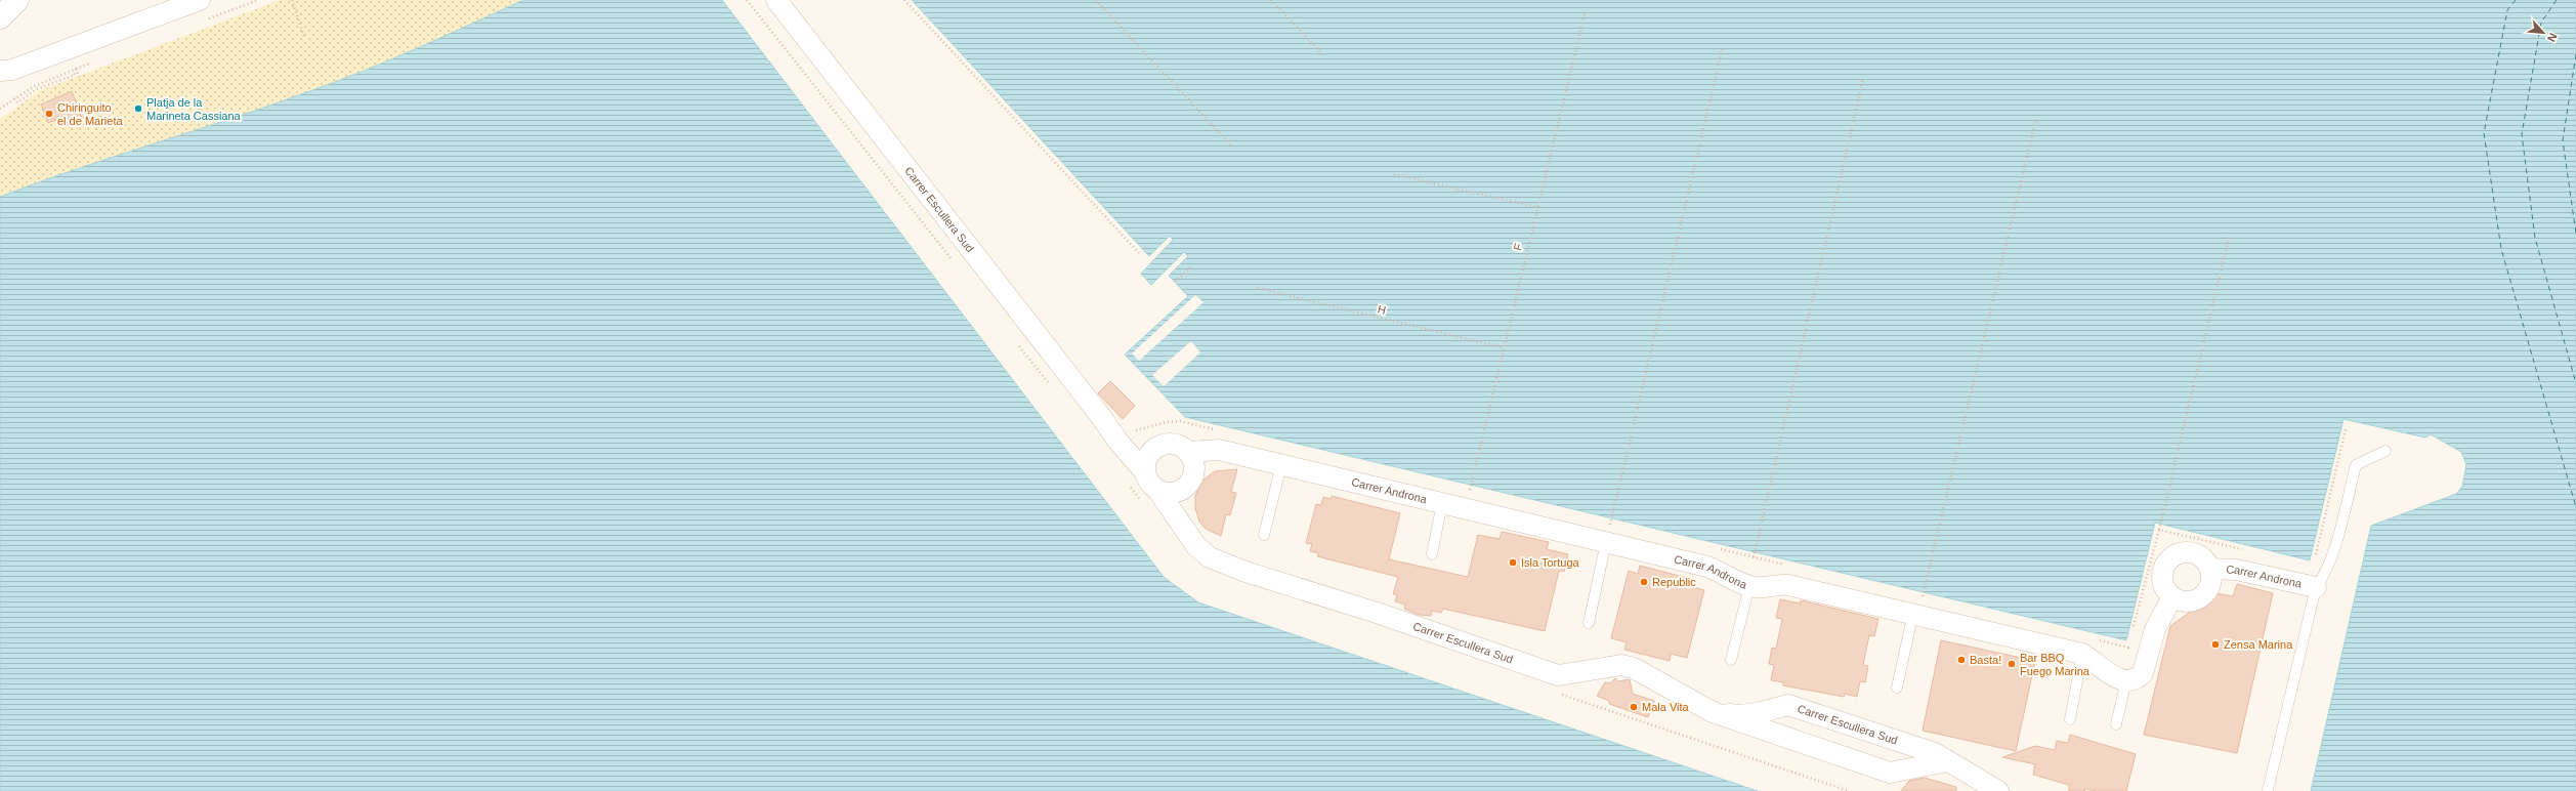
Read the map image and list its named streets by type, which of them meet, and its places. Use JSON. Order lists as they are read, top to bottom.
{
  "streets": {
    "street": ["Carrer Escullera Sud", "Carrer Androna"],
    "path": ["F", "H"]
  },
  "crossings": [
    ["Carrer Escullera Sud", "Carrer Androna"],
    ["F", "H"]
  ],
  "places": [
    "Platja de la Marineta Cassiana",
    "Chiringuito el de Marieta",
    "Isla Tortuga",
    "Republic",
    "Zensa Marina",
    "Basta!",
    "Bar BBQ Fuego Marina",
    "Mala Vita"
  ],
  "north": "bottom right"
}
